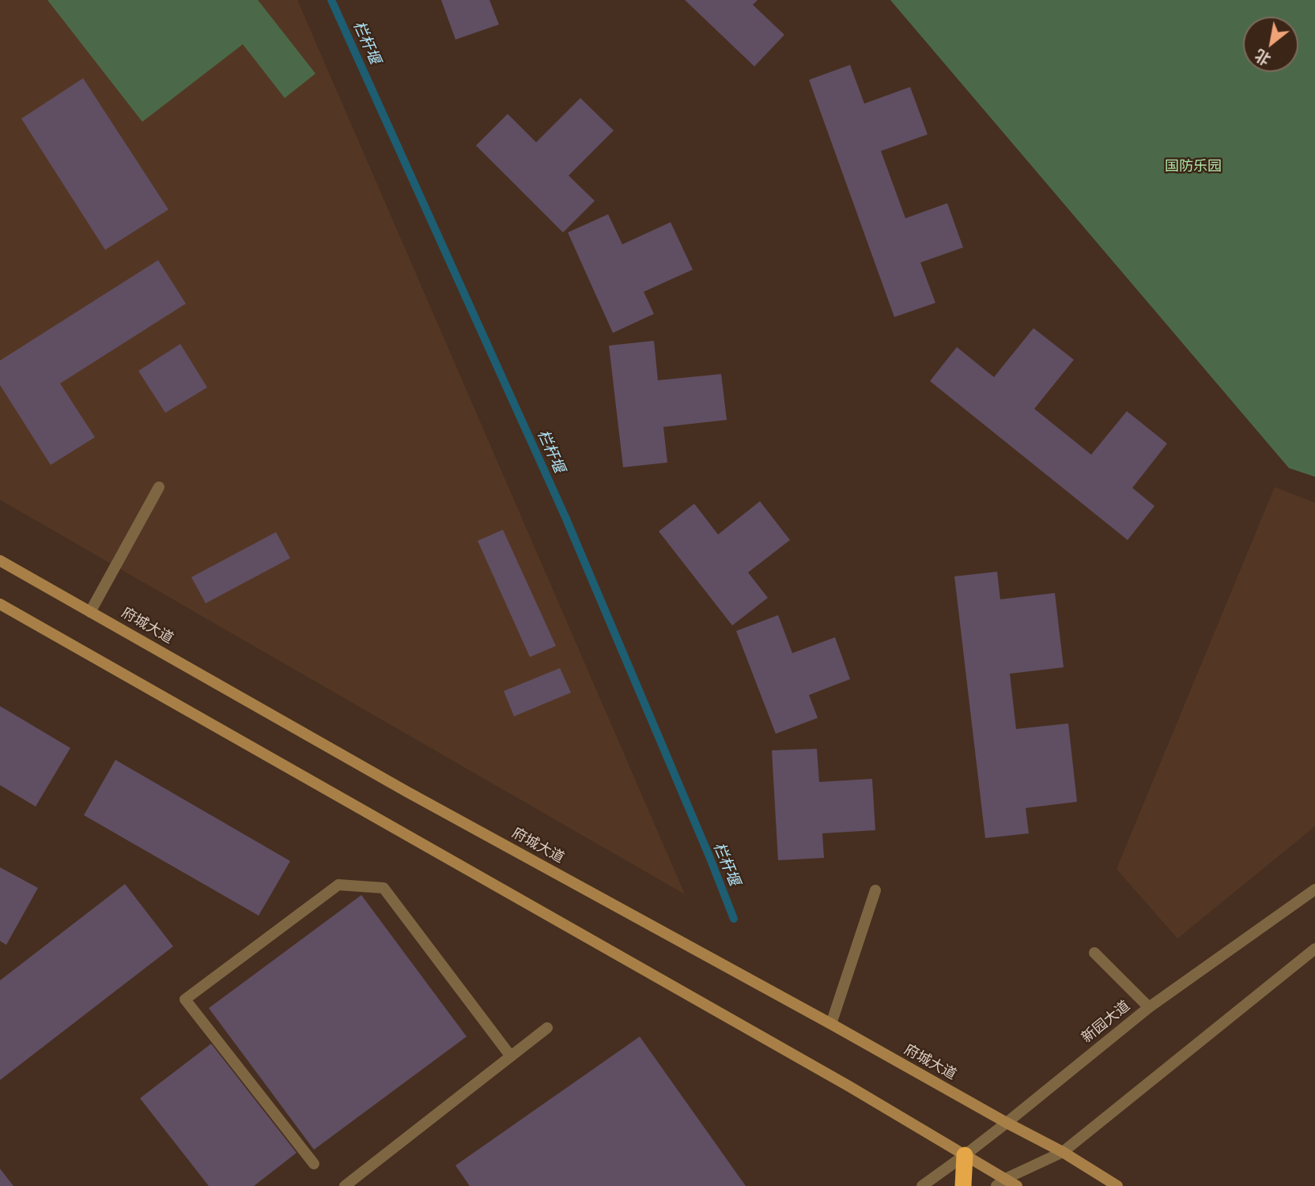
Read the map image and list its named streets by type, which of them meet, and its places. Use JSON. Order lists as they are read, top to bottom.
{
  "streets": {
    "main road": ["府城大道"],
    "street": ["新园大道"]
  },
  "crossings": [
    ["府城大道", "新园大道"]
  ],
  "water": ["栏杆堰"],
  "parks": ["国防乐园"],
  "north": "bottom left"
}
